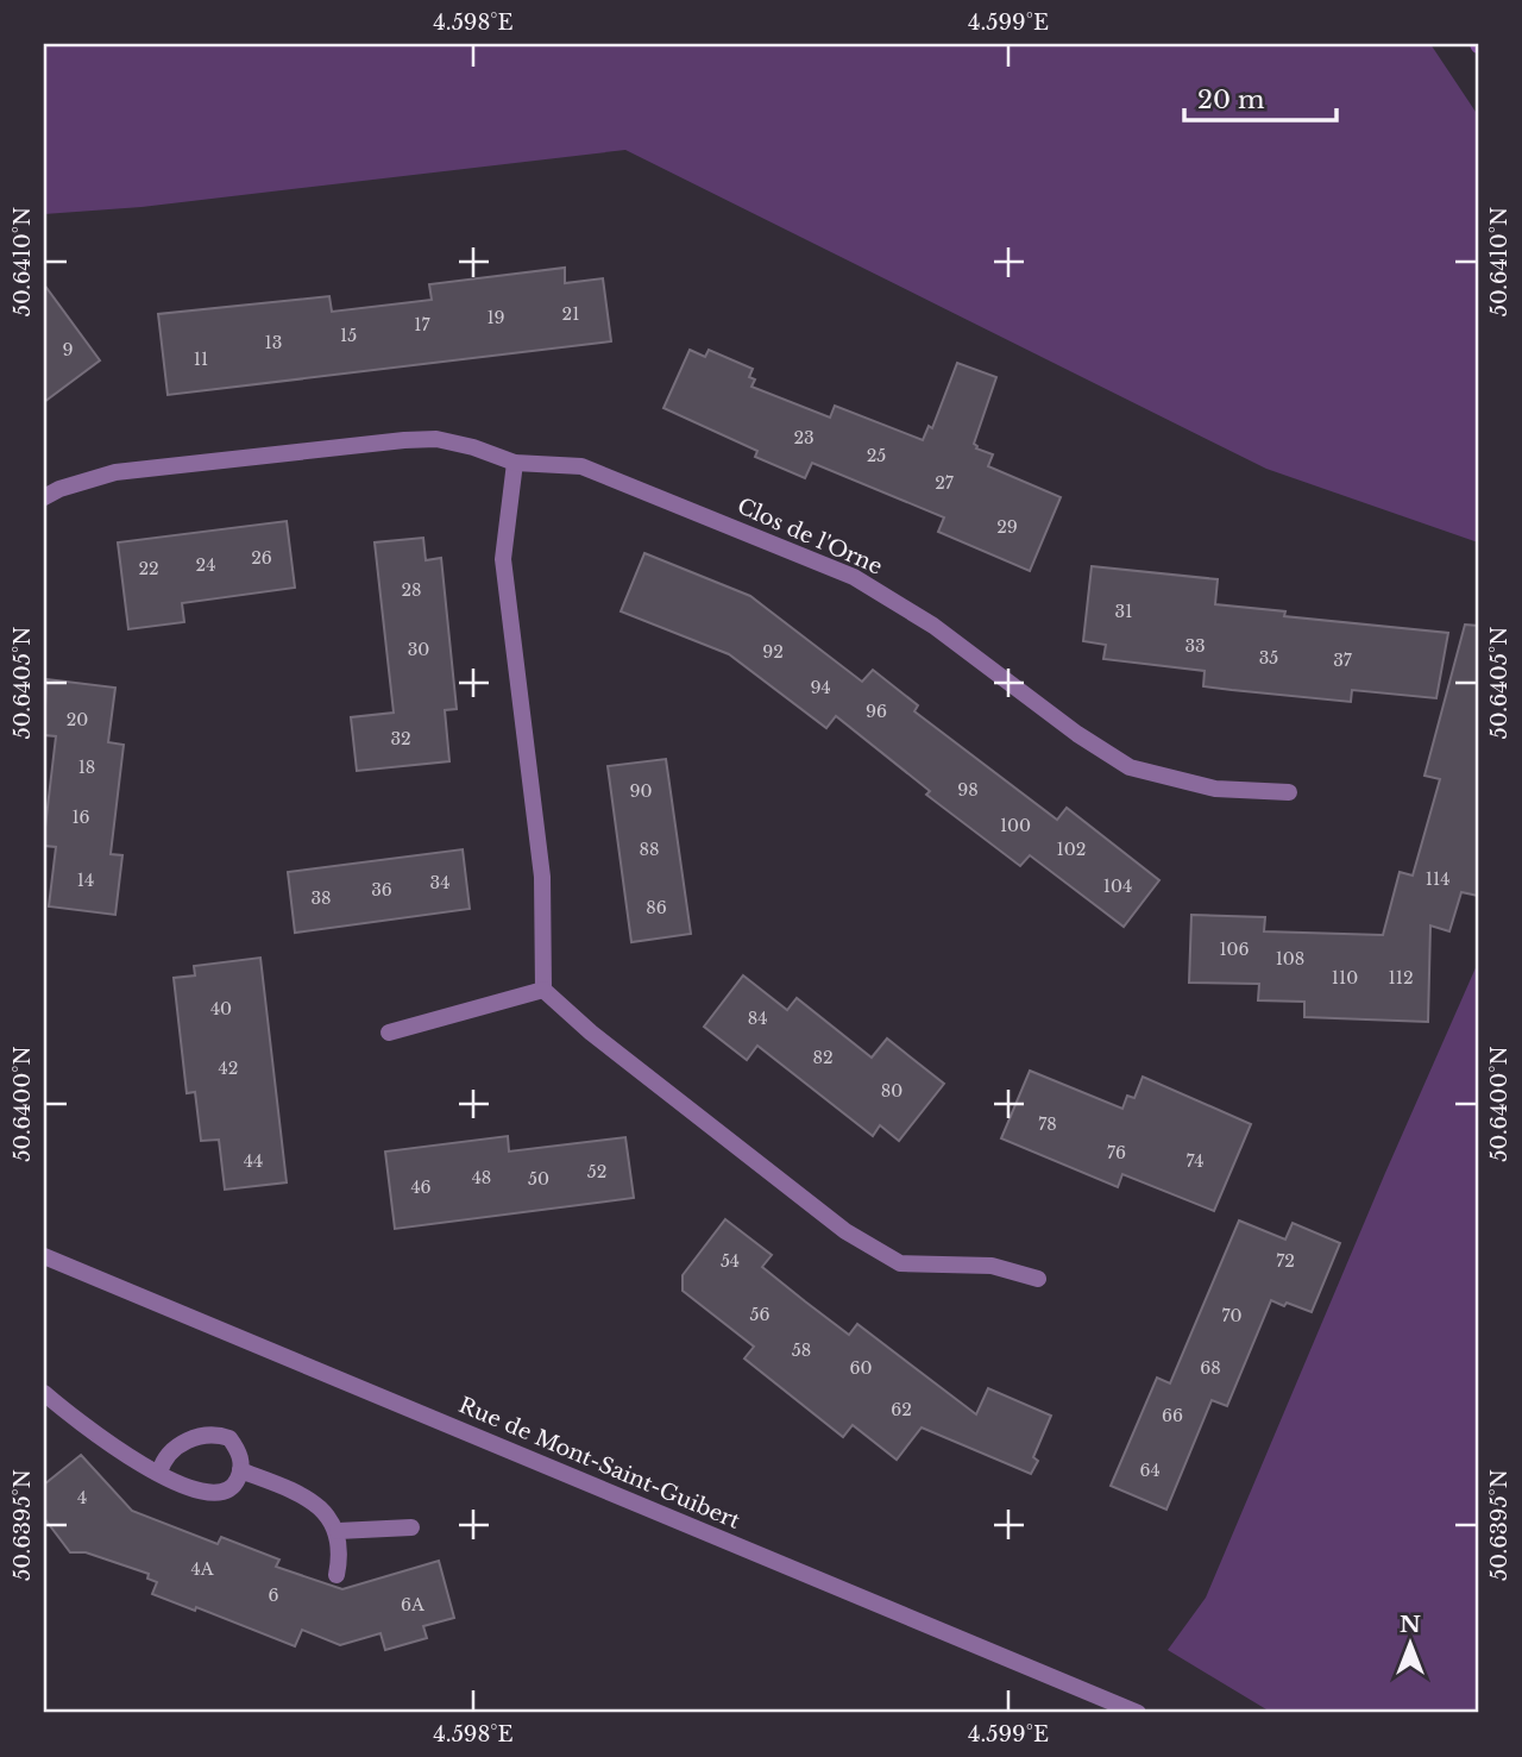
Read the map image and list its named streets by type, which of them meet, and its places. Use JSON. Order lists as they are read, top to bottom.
{
  "streets": {
    "street": ["Clos de l'Orne", "Rue de Mont-Saint-Guibert"]
  },
  "house_numbers": [
    "21",
    "19",
    "17",
    "15",
    "13",
    "9",
    "11",
    "23",
    "25",
    "27",
    "29",
    "26",
    "24",
    "22",
    "28",
    "31",
    "33",
    "30",
    "92",
    "35",
    "37",
    "94",
    "96",
    "20",
    "32",
    "18",
    "98",
    "90",
    "16",
    "100",
    "88",
    "102",
    "114",
    "14",
    "34",
    "104",
    "36",
    "38",
    "86",
    "106",
    "108",
    "110",
    "112",
    "40",
    "84",
    "82",
    "42",
    "80",
    "78",
    "76",
    "44",
    "74",
    "52",
    "48",
    "50",
    "46",
    "54",
    "72",
    "56",
    "70",
    "58",
    "60",
    "68",
    "62",
    "66",
    "64",
    "4",
    "4A",
    "6",
    "6A"
  ],
  "scale_bar": "20 m",
  "north": "top",
  "coordinates": [
    "4.598°E",
    "4.599°E",
    "50.6410°N",
    "50.6405°N",
    "50.6400°N",
    "50.6395°N"
  ]
}
